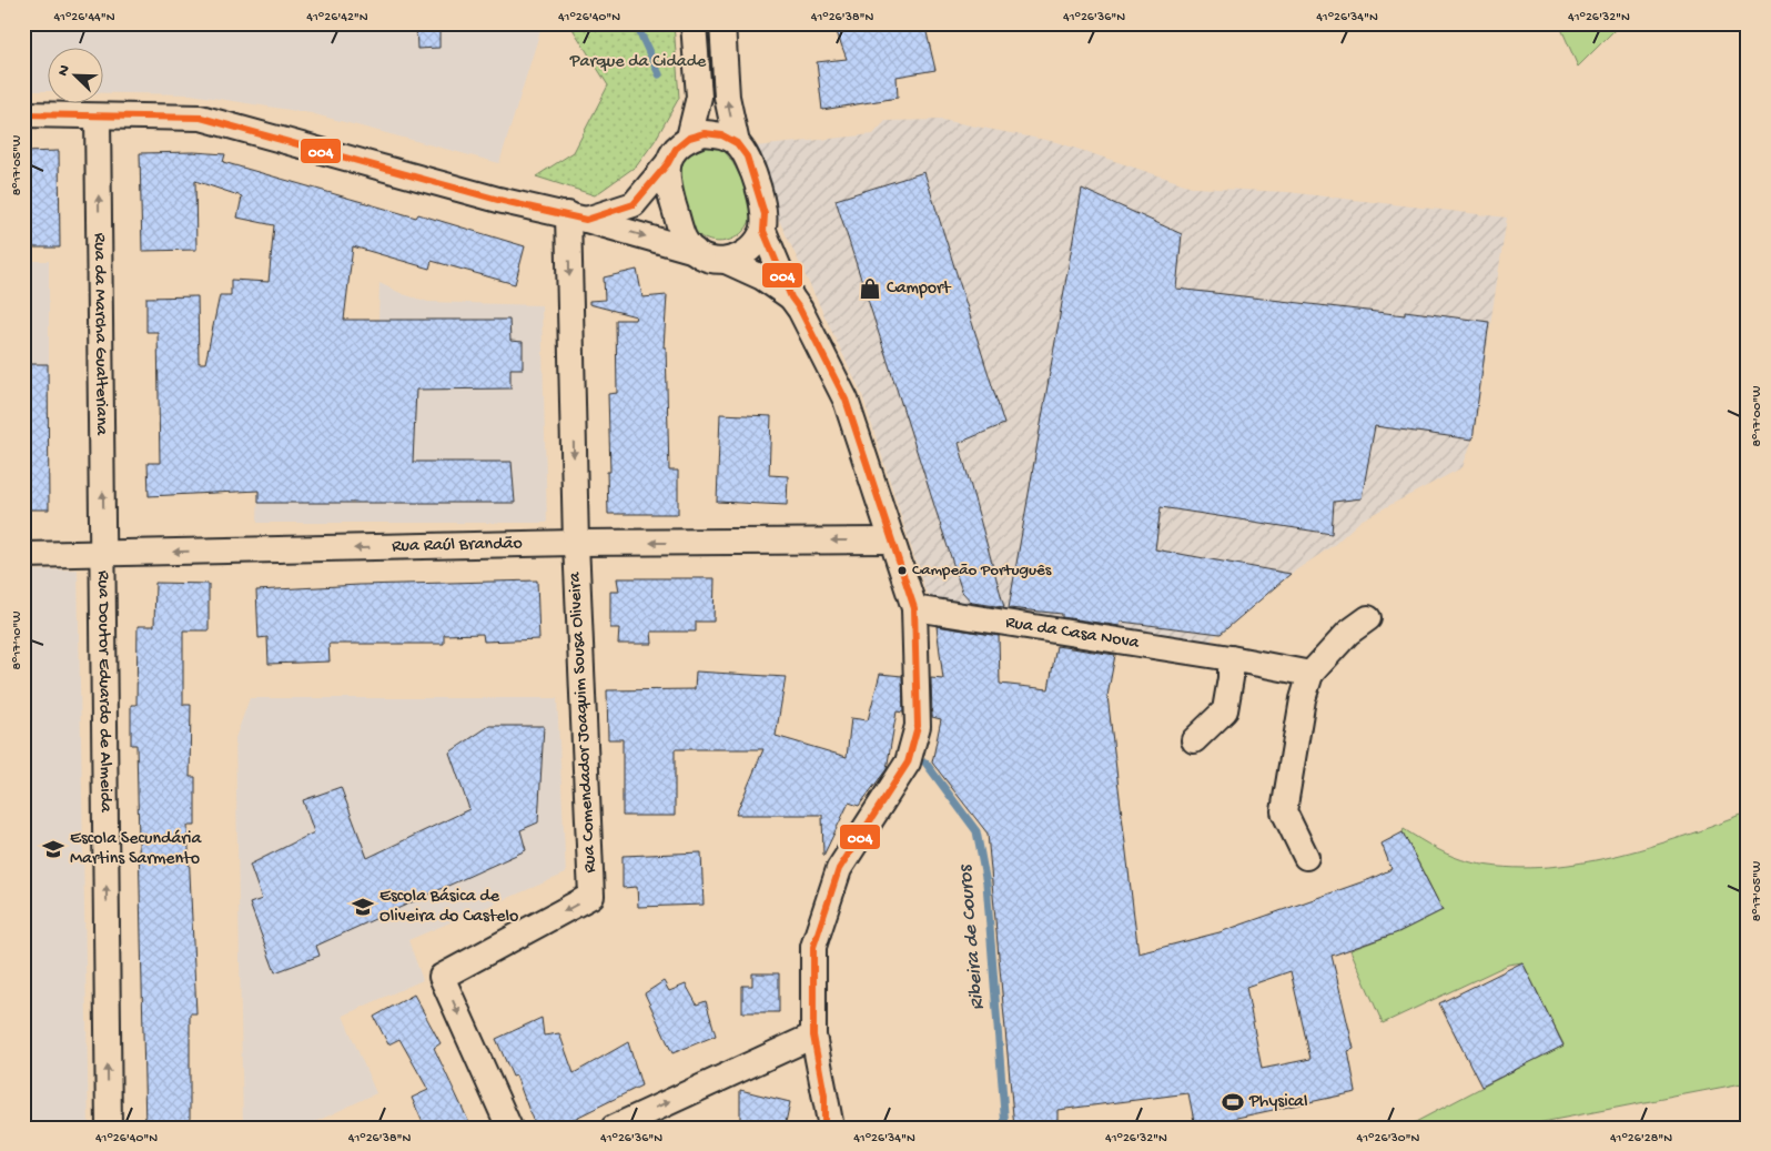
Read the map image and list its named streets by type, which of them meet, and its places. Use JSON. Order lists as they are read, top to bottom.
{
  "streets": {
    "street": [
      "Rua da Marcha Gualteriana",
      "Rua Raúl Brandão",
      "Rua da Casa Nova",
      "Rua Doutor Eduardo de Almeida",
      "Rua Comendador Joaquim Sousa Oliveira"
    ]
  },
  "crossings": [
    ["Rua da Marcha Gualteriana", "Rua Raúl Brandão"],
    ["Rua da Marcha Gualteriana", "Rua Doutor Eduardo de Almeida"],
    ["Rua Raúl Brandão", "Rua Doutor Eduardo de Almeida"],
    ["Rua Raúl Brandão", "Rua Comendador Joaquim Sousa Oliveira"]
  ],
  "one_way": [
    "Rua da Marcha Gualteriana",
    "Rua Raúl Brandão",
    "Rua Doutor Eduardo de Almeida",
    "Rua Comendador Joaquim Sousa Oliveira"
  ],
  "water": ["Ribeira de Couros"],
  "parks": ["Parque da Cidade"],
  "places": {
    "shop": ["Camport"],
    "other": ["Campeão Português"],
    "school or university": ["Escola Secundária Martins Sarmento", "Escola Básica de Oliveira do Castelo"],
    "sports": ["Physical"]
  },
  "lines": ["transit line 004"],
  "north": "top left",
  "coordinates": [
    "41°26'44\"N",
    "41°26'42\"N",
    "41°26'40\"N",
    "41°26'38\"N",
    "41°26'36\"N",
    "41°26'34\"N",
    "41°26'32\"N",
    "8°17'05\"W",
    "8°17'00\"W",
    "8°17'10\"W",
    "41°26'30\"N",
    "41°26'28\"N"
  ]
}
